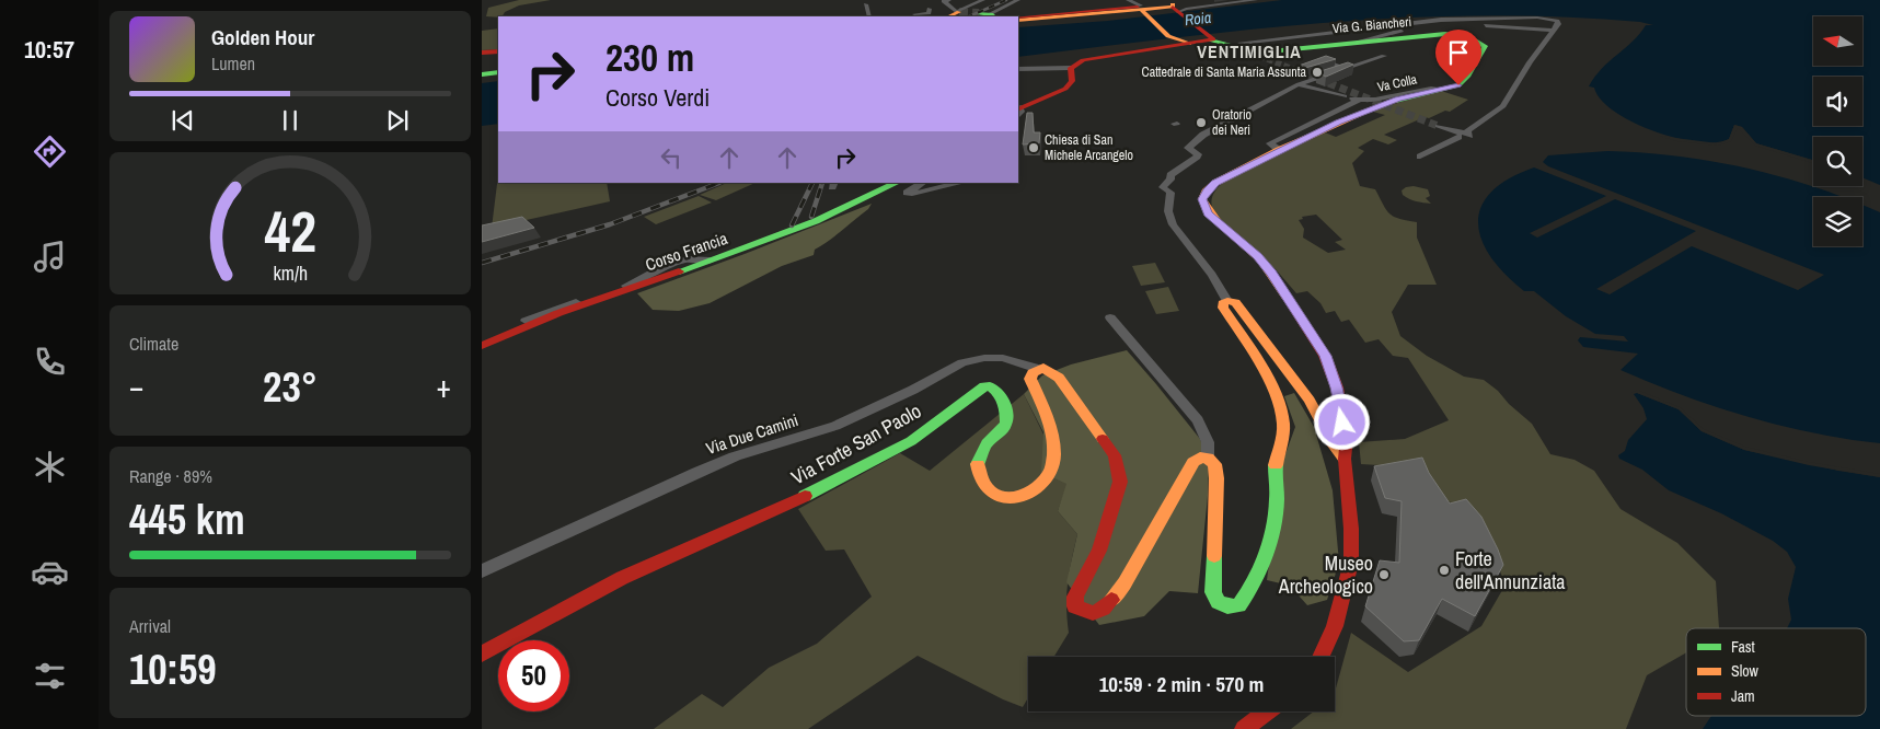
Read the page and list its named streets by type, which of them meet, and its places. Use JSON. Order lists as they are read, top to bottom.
{
  "streets": {
    "main road": ["Via G. Biancheri", "Corso Francia", "Via Forte San Paolo"],
    "street": ["Va Colla", "Via Due Camini"]
  },
  "crossings": [
    ["Via G. Biancheri", "Va Colla"],
    ["Via Due Camini", "Via Forte San Paolo"]
  ],
  "districts": ["VENTIMIGLIA"],
  "water": ["Roia"],
  "places": [
    "Cattedrale di Santa Maria Assunta",
    "Oratorio dei Neri",
    "Chiesa di San Michele Arcangelo",
    "Forte dell'Annunziata",
    "Museo Archeologico"
  ],
  "legend": ["Fast", "Slow", "Jam"],
  "north": "left",
  "page": {
    "tabs": "10:57",
    "song": ["Golden Hour", "Lumen"],
    "turn": ["230 m", "Corso Verdi"],
    "tile": [
      "Climate",
      ["Range · 89%", "445 km"],
      ["Arrival", "10:59"]
    ],
    "heat": ["−", "23°", "+"],
    "limit": "50",
    "trip": "10:59 · 2 min · 570 m",
    "gauge": ["42", "km/h"]
  }
}
